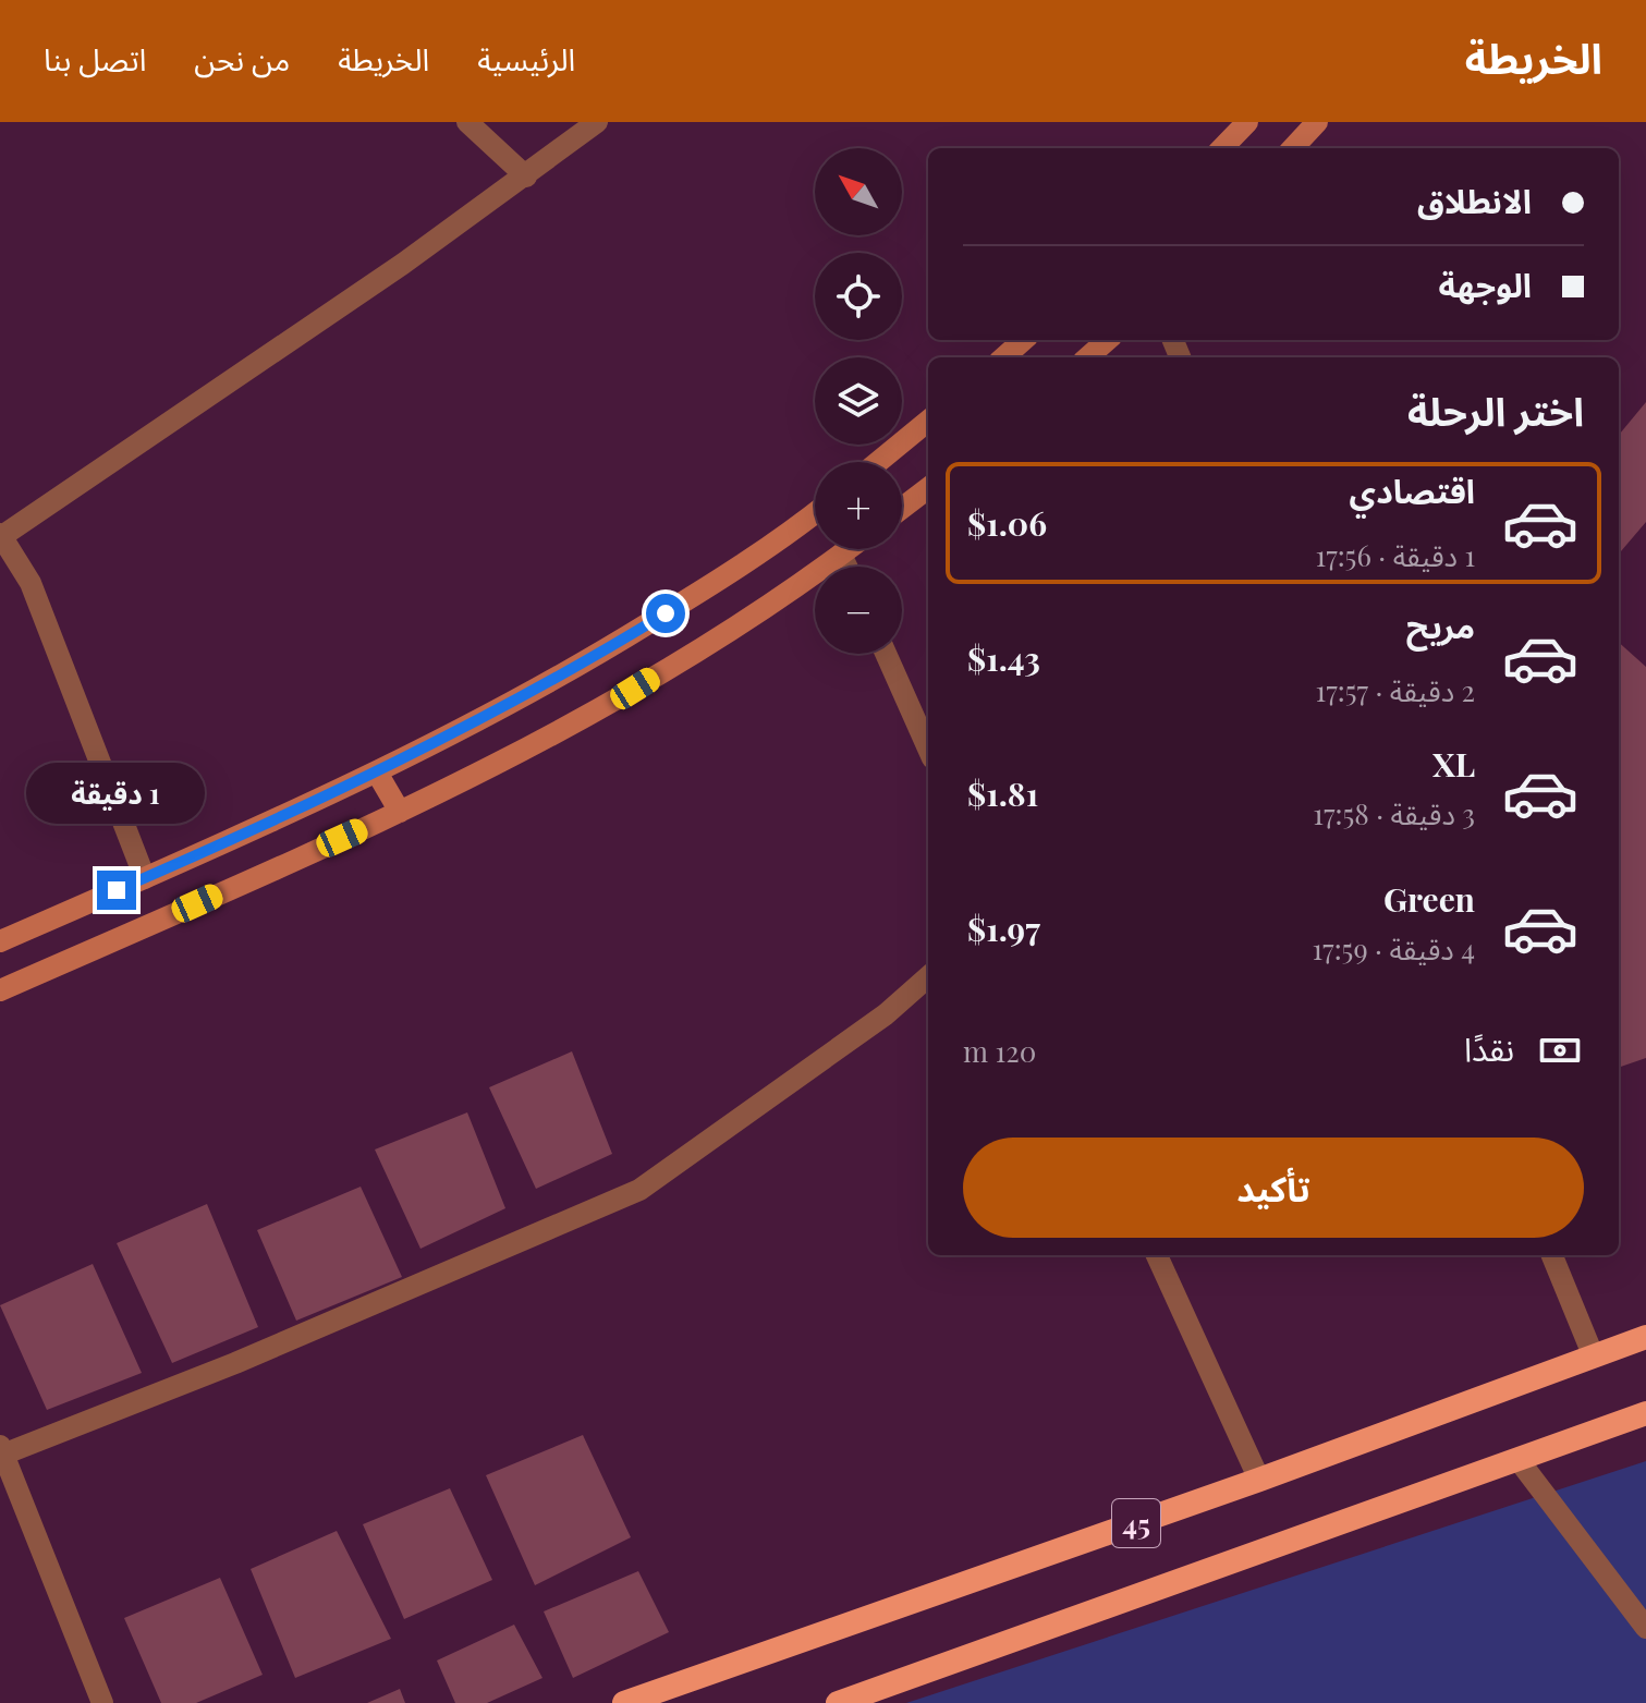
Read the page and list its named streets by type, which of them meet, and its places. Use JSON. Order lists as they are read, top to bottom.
{
  "streets": {
    "highway": ["45"]
  },
  "north": "top left",
  "page": {
    "header": "الخريطة",
    "nav": [
      "الرئيسية",
      "الخريطة",
      "من نحن",
      "اتصل بنا"
    ],
    "map_buttons": ["+", "−"],
    "banner": ["الانطلاق", "الوجهة"],
    "heading": "اختر الرحلة",
    "list": [
      {
        "name": "اقتصادي",
        "note": "1 دقيقة · 17:56",
        "value": "$1.06"
      },
      {
        "name": "مريح",
        "note": "2 دقيقة · 17:57",
        "value": "$1.43"
      },
      {
        "name": "XL",
        "note": "3 دقيقة · 17:58",
        "value": "$1.81"
      },
      {
        "name": "Green",
        "note": "4 دقيقة · 17:59",
        "value": "$1.97"
      }
    ],
    "bubble": "1 دقيقة",
    "pay": ["نقدًا", "120 m"],
    "buttons": "تأكيد"
  }
}
